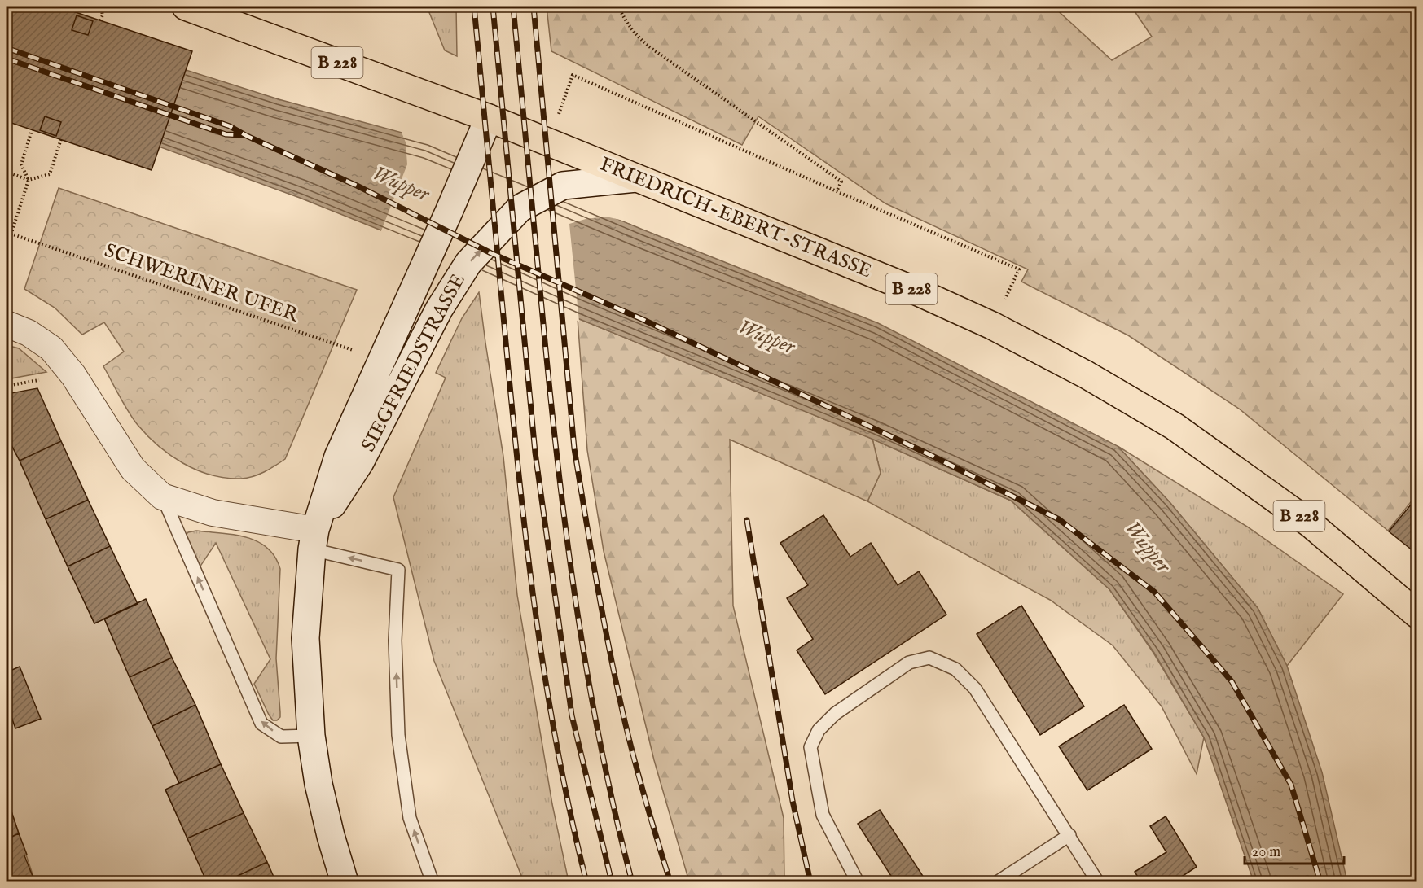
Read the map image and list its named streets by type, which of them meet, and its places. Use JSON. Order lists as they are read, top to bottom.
{
  "streets": {
    "main road": ["B 228", "FRIEDRICH-EBERT-STRASSE"],
    "street": ["SIEGFRIEDSTRASSE"],
    "path": ["SCHWERINER UFER"]
  },
  "crossings": [
    ["B 228", "FRIEDRICH-EBERT-STRASSE"],
    ["B 228", "SIEGFRIEDSTRASSE"],
    ["FRIEDRICH-EBERT-STRASSE", "SIEGFRIEDSTRASSE"],
    ["SCHWERINER UFER", "SIEGFRIEDSTRASSE"]
  ],
  "water": ["Wupper"],
  "scale_bar": "20 m"
}
